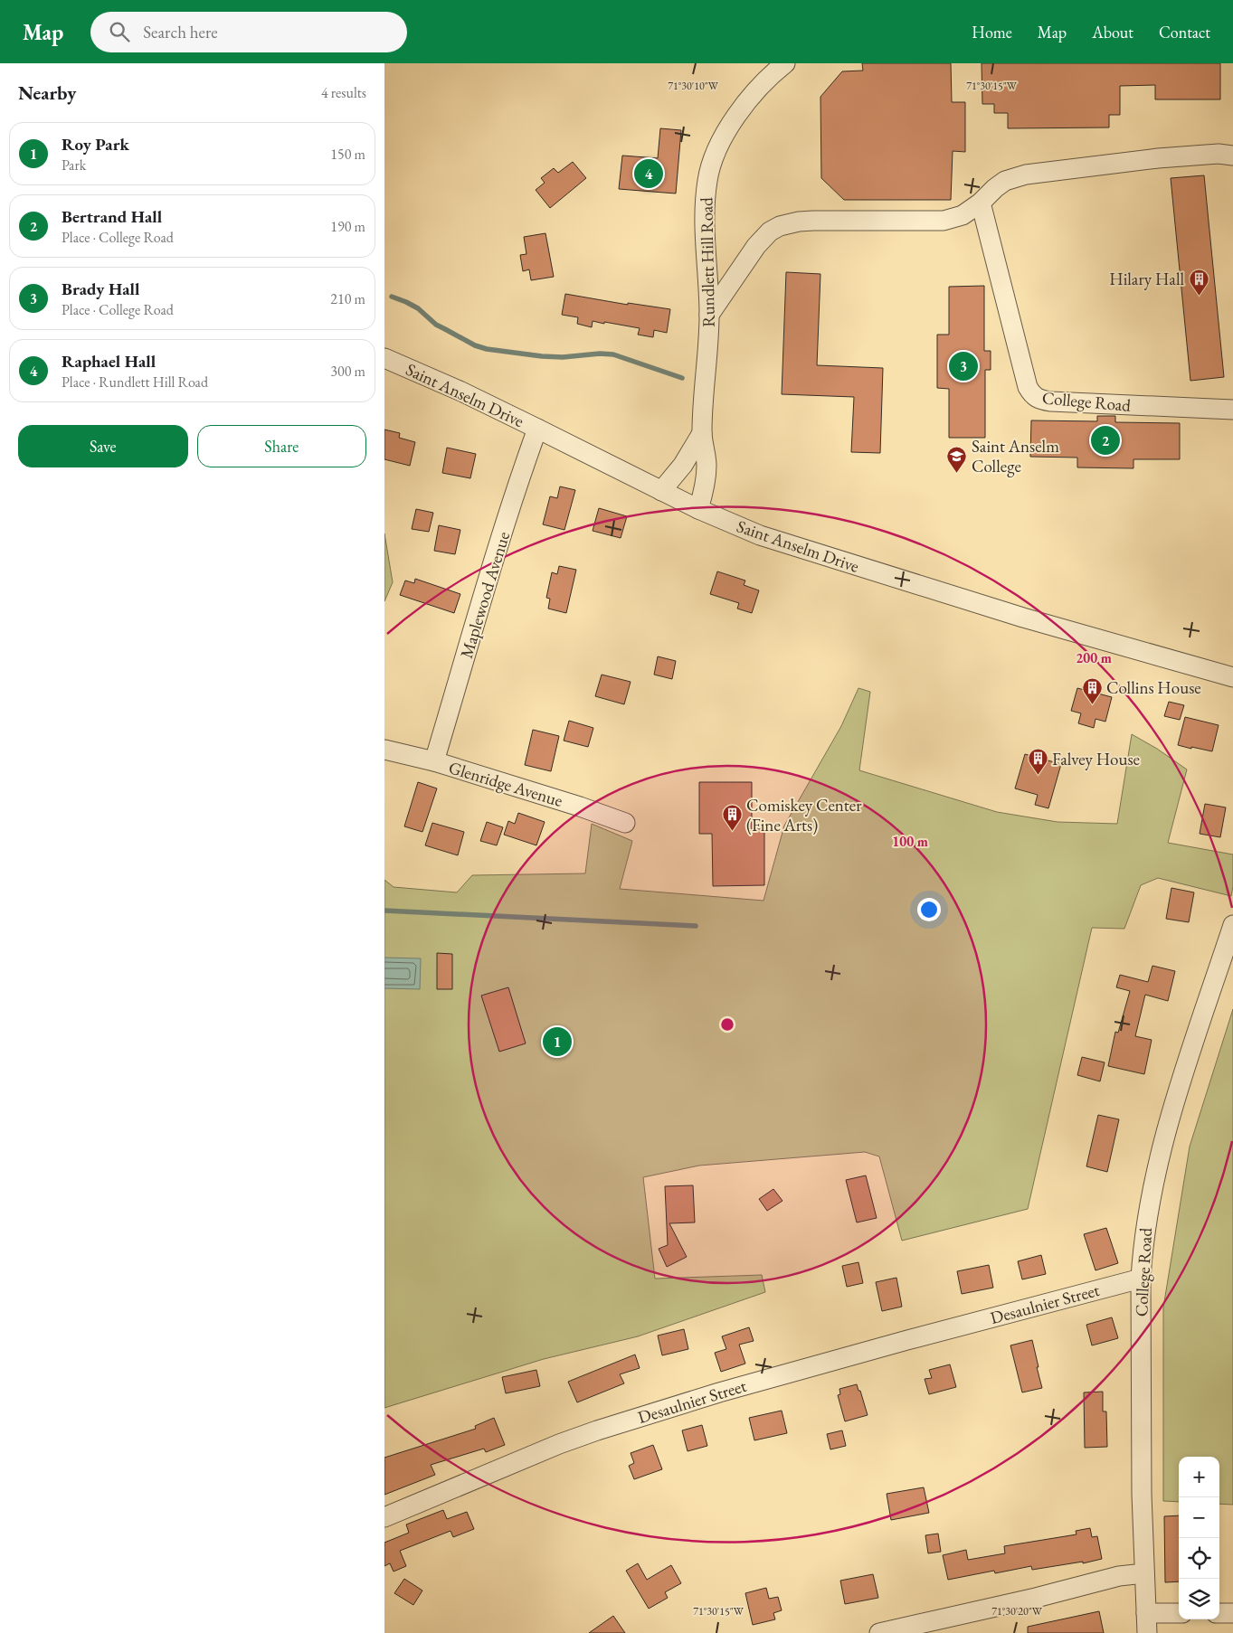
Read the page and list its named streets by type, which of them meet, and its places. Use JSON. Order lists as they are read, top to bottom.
{
  "streets": {
    "street": [
      "Rundlett Hill Road",
      "Saint Anselm Drive",
      "College Road",
      "Maplewood Avenue",
      "Glenridge Avenue",
      "Desaulnier Street"
    ]
  },
  "crossings": [
    ["Rundlett Hill Road", "Saint Anselm Drive"],
    ["Saint Anselm Drive", "Maplewood Avenue"],
    ["College Road", "Desaulnier Street"],
    ["Maplewood Avenue", "Glenridge Avenue"]
  ],
  "places": {
    "building": [
      "Hilary Hall",
      "Collins House",
      "Falvey House",
      "Comiskey Center (Fine Arts)"
    ],
    "school or university": ["Saint Anselm College"]
  },
  "page": {
    "header": "Map",
    "search": "Search here",
    "nav": [
      "Home",
      "Map",
      "About",
      "Contact"
    ],
    "heading": ["Nearby", "4 results"],
    "list": [
      {
        "mark": "1",
        "name": "Roy Park",
        "note": "Park",
        "value": "150 m"
      },
      {
        "mark": "2",
        "name": "Bertrand Hall",
        "note": "Place · College Road",
        "value": "190 m"
      },
      {
        "mark": "3",
        "name": "Brady Hall",
        "note": "Place · College Road",
        "value": "210 m"
      },
      {
        "mark": "4",
        "name": "Raphael Hall",
        "note": "Place · Rundlett Hill Road",
        "value": "300 m"
      }
    ],
    "pins": [
      "4",
      "3",
      "2",
      "1"
    ],
    "buttons": ["Save", "Share"],
    "map_buttons": ["+", "−"]
  },
  "coordinates": ["71°30'10\"W", "71°30'15\"W", "71°30'20\"W"],
  "rings": ["200 m", "100 m"]
}
